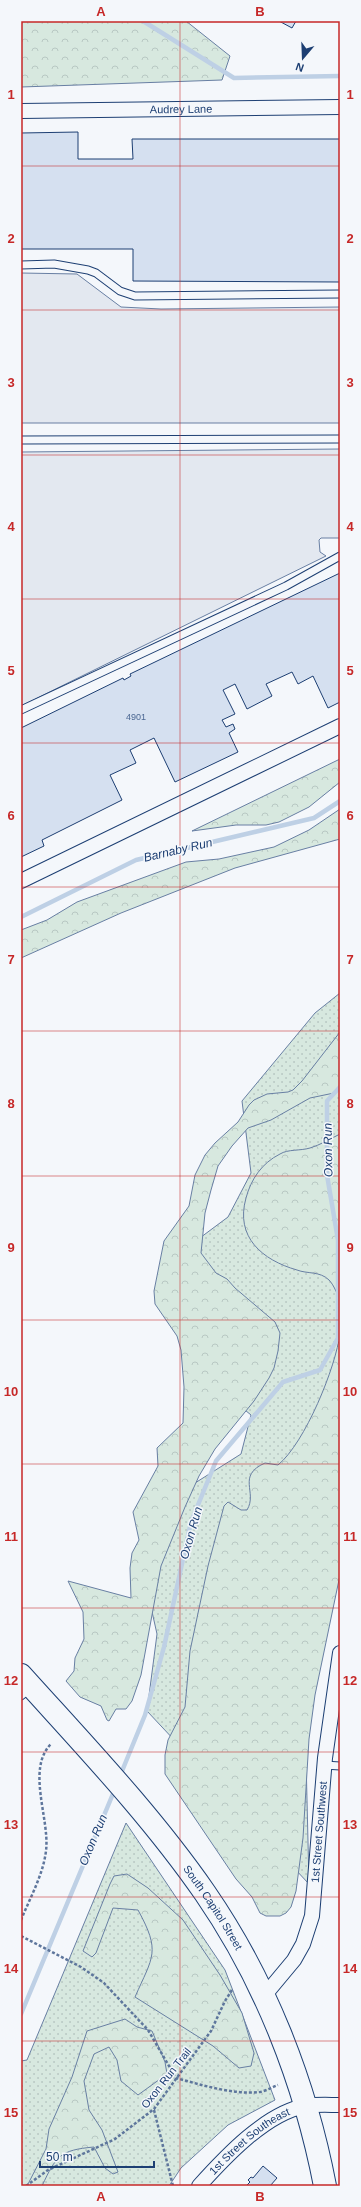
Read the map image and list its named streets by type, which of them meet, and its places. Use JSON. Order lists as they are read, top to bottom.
{
  "streets": {
    "main road": ["South Capitol Street"],
    "street": ["Audrey Lane", "1st Street Southwest", "1st Street Southeast"],
    "path": ["Oxon Run Trail"]
  },
  "crossings": [
    ["1st Street Southwest", "South Capitol Street"],
    ["South Capitol Street", "1st Street Southeast"]
  ],
  "water": ["Barnaby Run", "Oxon Run"],
  "house_numbers": ["4901"],
  "scale_bar": "50 m",
  "north": "bottom",
  "grid": {
    "columns": ["A", "B"],
    "rows": [
      "1",
      "2",
      "3",
      "4",
      "5",
      "6",
      "7",
      "8",
      "9",
      "10",
      "11",
      "12",
      "13",
      "14",
      "15"
    ]
  }
}
